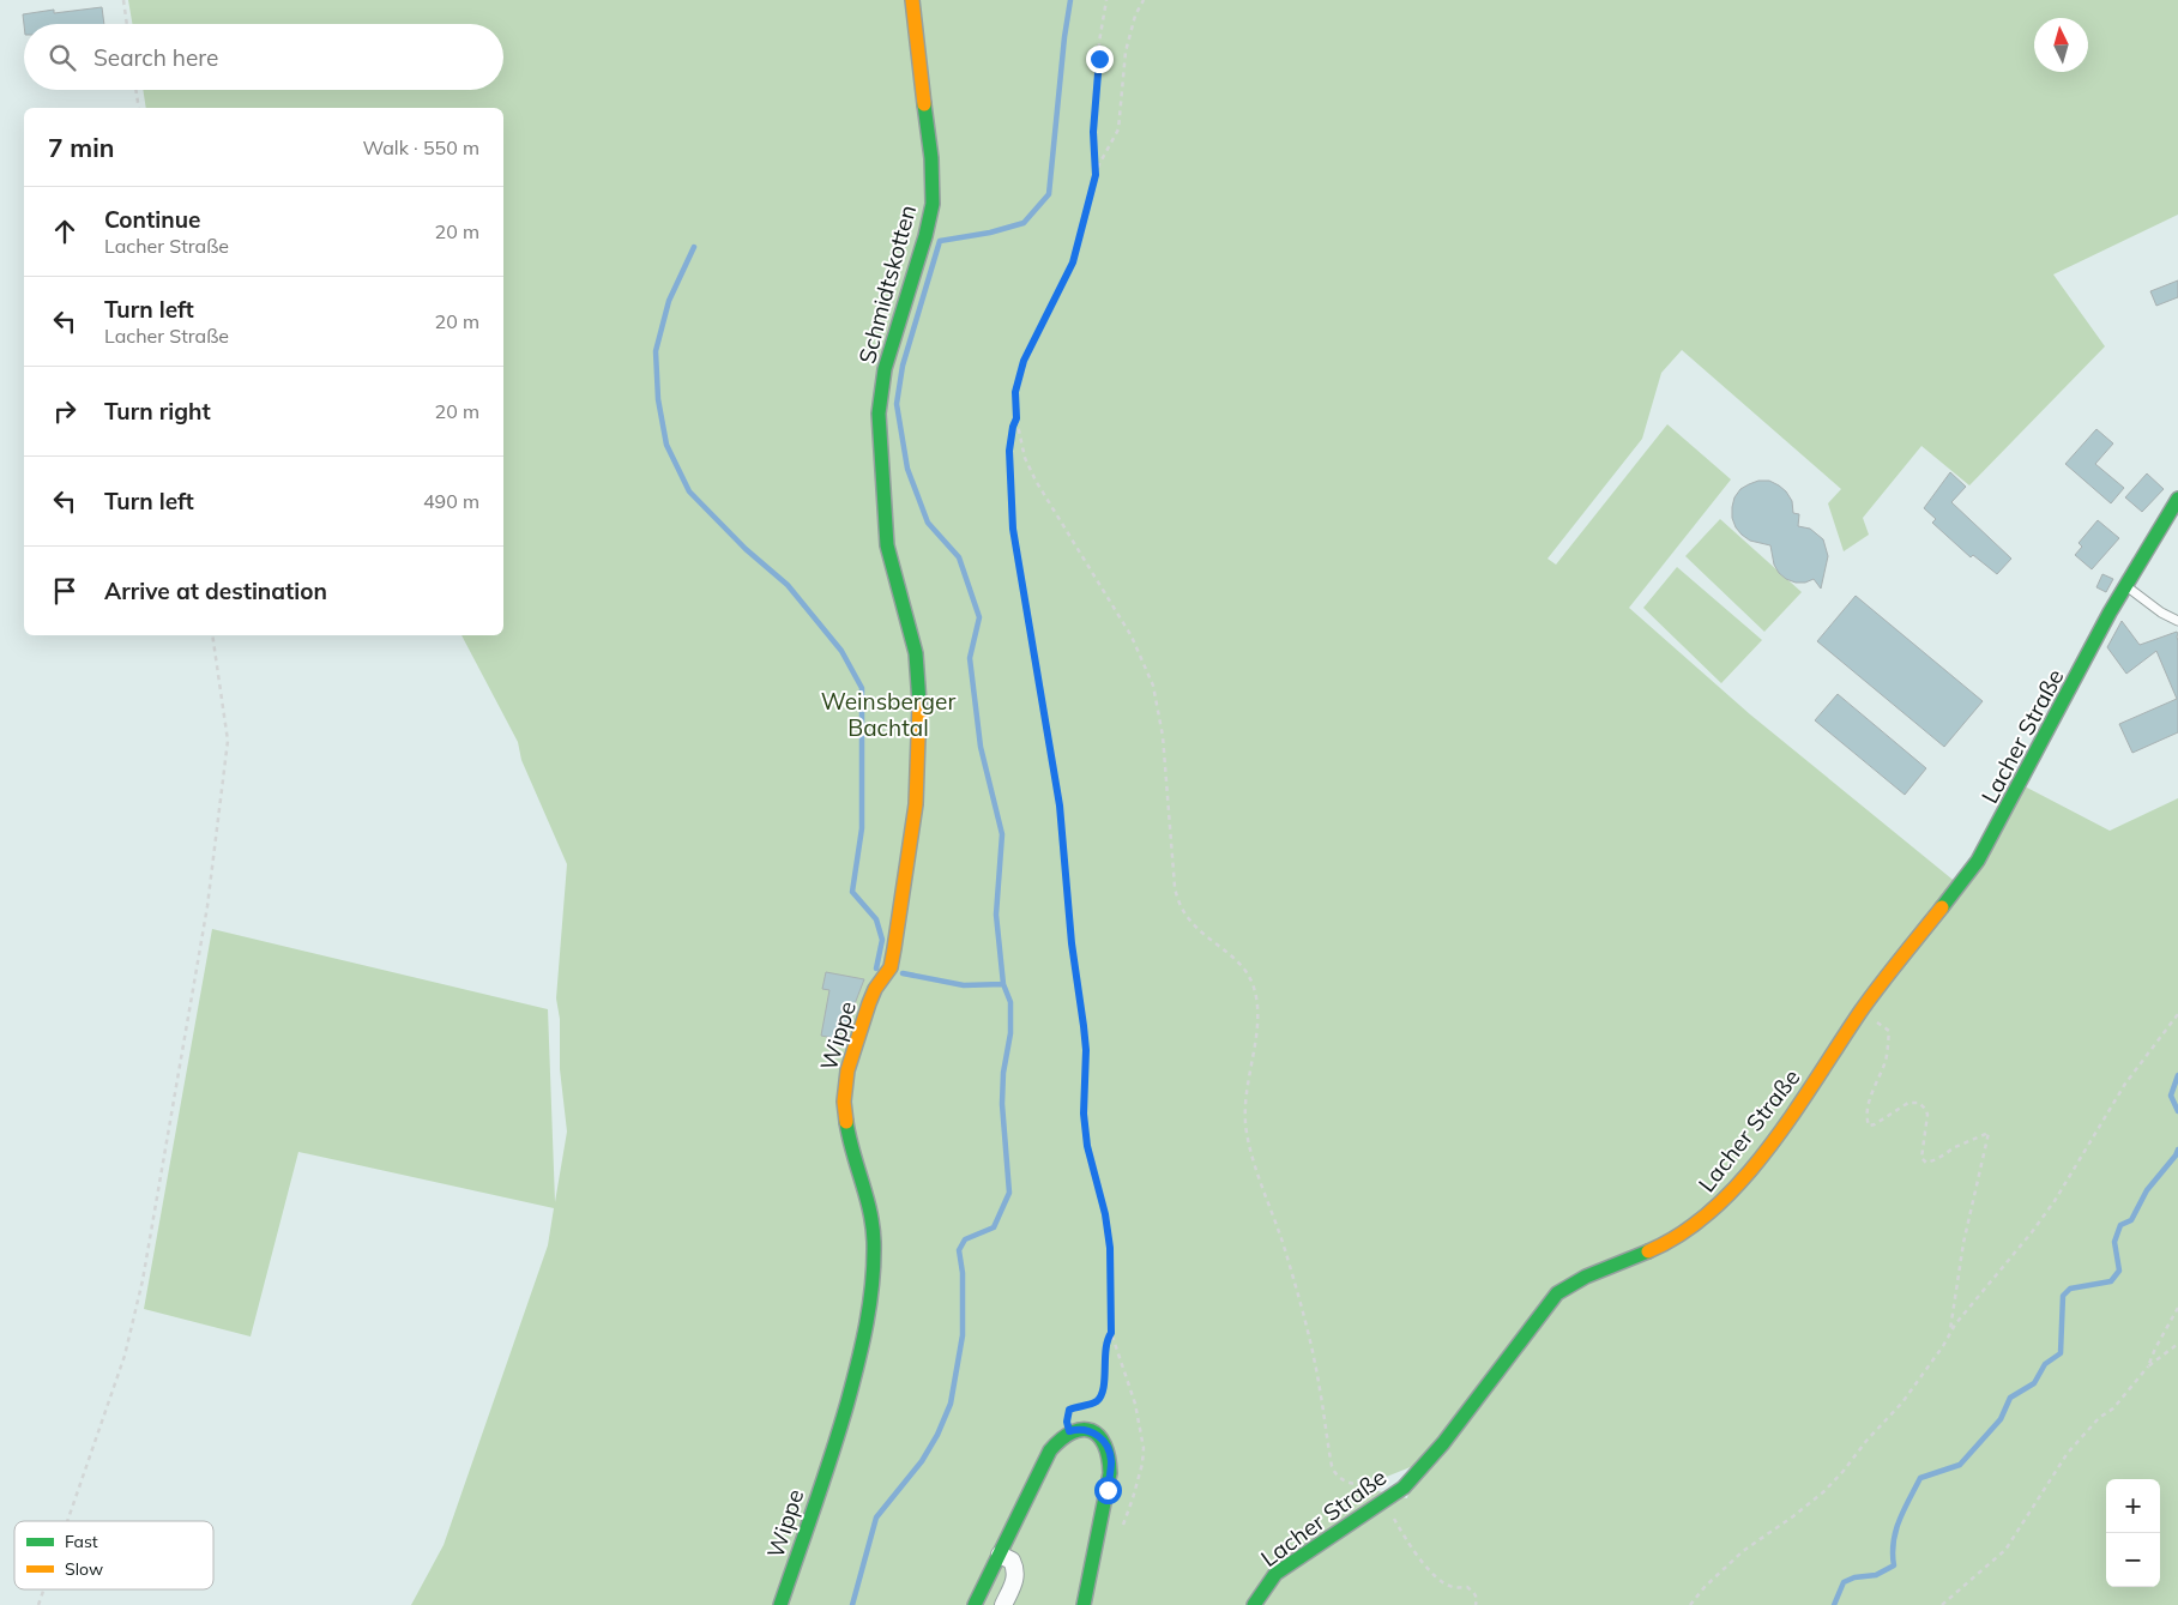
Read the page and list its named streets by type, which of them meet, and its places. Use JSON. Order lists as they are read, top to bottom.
{
  "streets": {
    "street": ["Schmidtskotten", "Lacher Straße", "Wippe"]
  },
  "crossings": [
    ["Schmidtskotten", "Wippe"]
  ],
  "parks": ["Weinsberger Bachtal"],
  "legend": ["Fast", "Slow"],
  "north": "top",
  "page": {
    "search": "Search here",
    "heading": ["7 min", "Walk · 550 m"],
    "list": [
      ["Continue", "Lacher Straße", "20 m"],
      ["Turn left", "Lacher Straße", "20 m"],
      ["Turn right", "20 m"],
      ["Turn left", "490 m"],
      "Arrive at destination"
    ],
    "map_buttons": ["+", "−"]
  }
}
